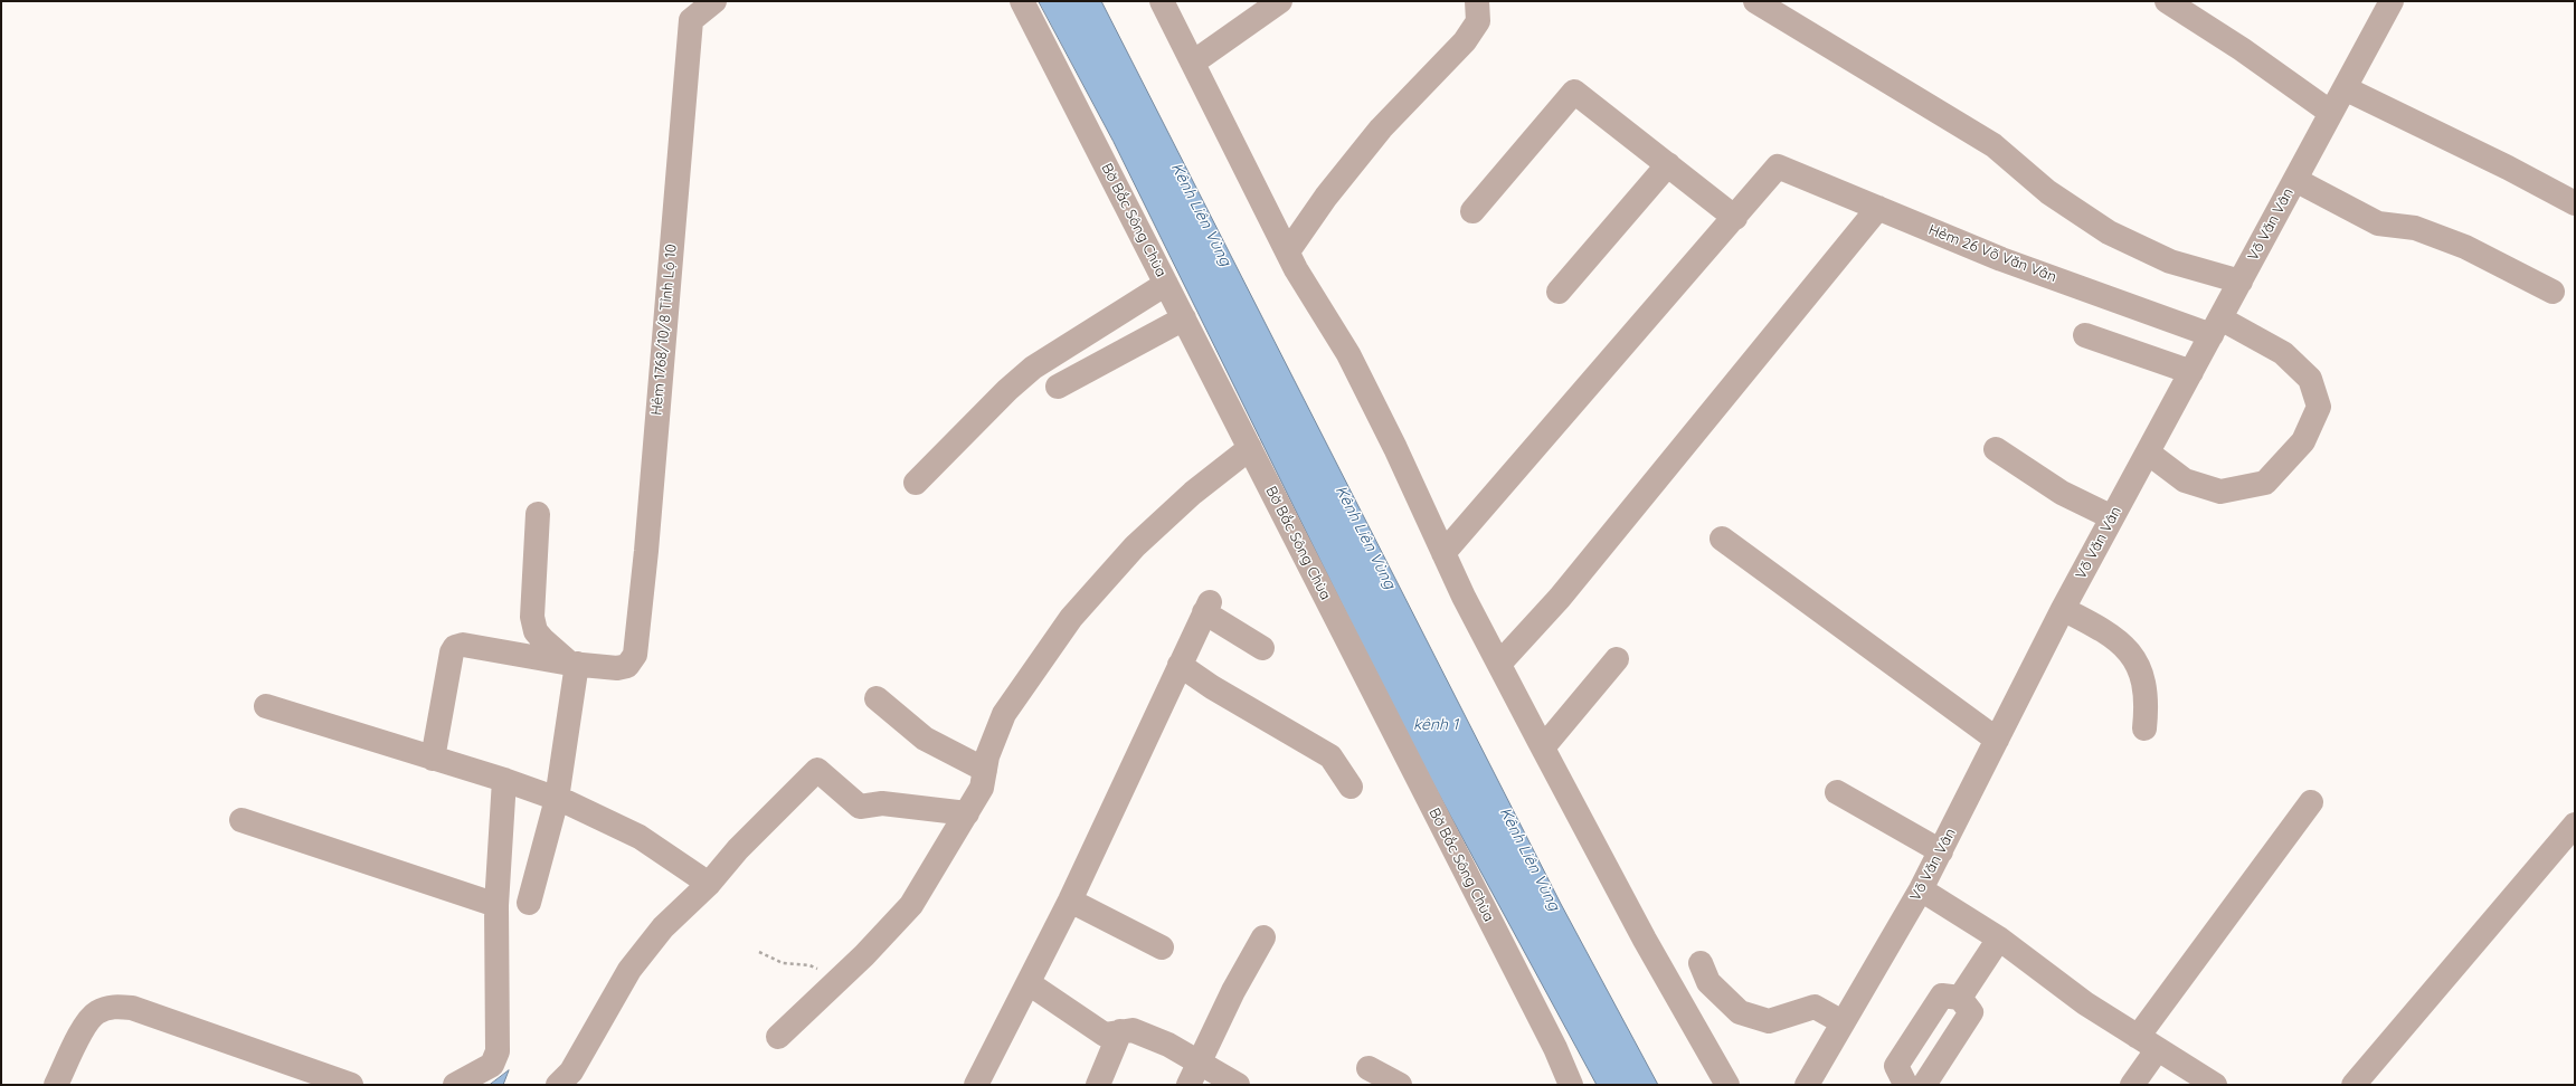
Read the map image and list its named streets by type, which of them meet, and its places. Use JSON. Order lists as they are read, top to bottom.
{
  "streets": {
    "street": [
      "Bờ Bắc Sông Chùa",
      "Võ Văn Vân",
      "Hẻm 26 Võ Văn Vân",
      "Hẻm 1768/10/8 Tỉnh Lộ 10"
    ]
  },
  "crossings": [
    ["Võ Văn Vân", "Hẻm 26 Võ Văn Vân"]
  ],
  "water": ["Kênh Liên Vùng", "kênh 1"]
}
